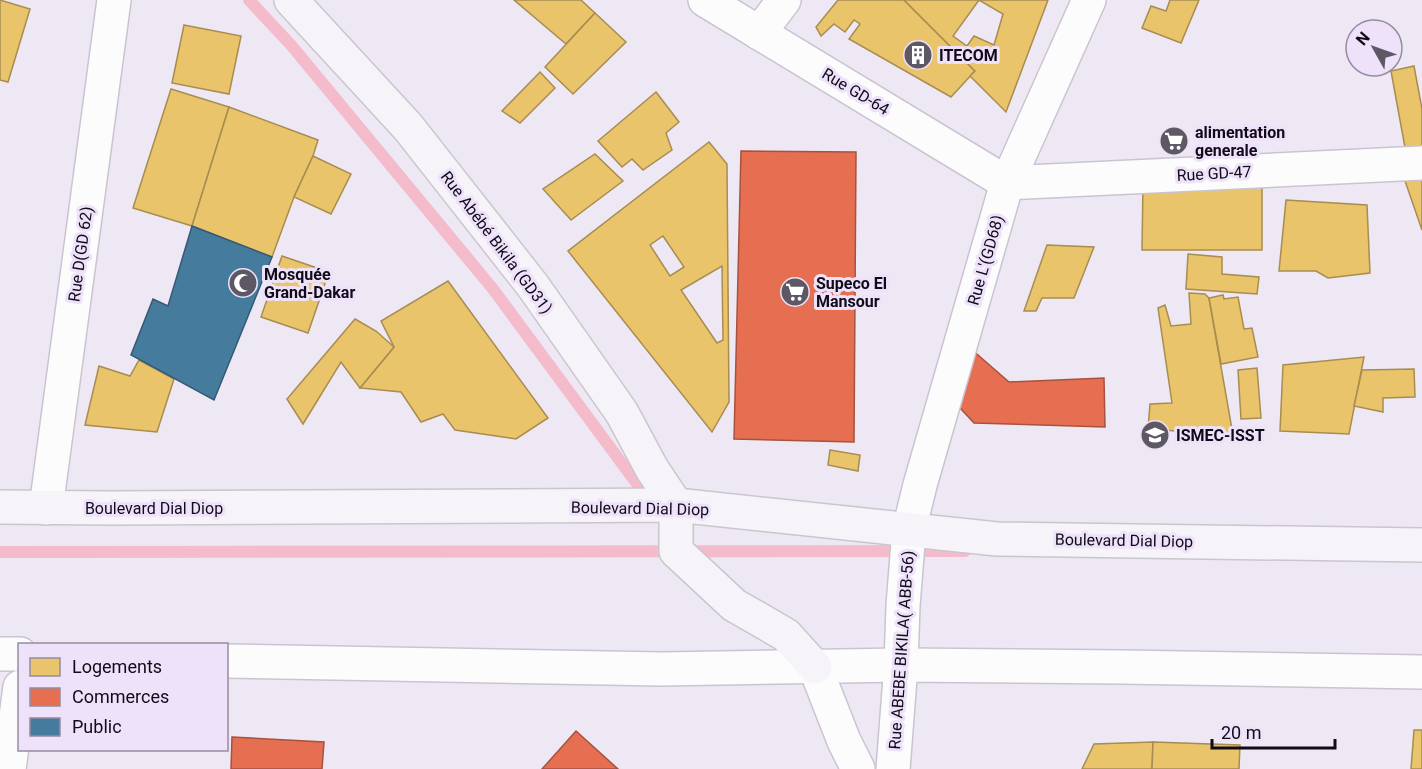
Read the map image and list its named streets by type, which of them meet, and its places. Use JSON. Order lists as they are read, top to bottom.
{
  "streets": {
    "main road": ["Rue Abébé Bikila (GD31)", "Boulevard Dial Diop"],
    "street": [
      "Rue GD-64",
      "Rue GD-47",
      "Rue D(GD 62)",
      "Rue L'(GD68)",
      "Rue ABEBE BIKILA( ABB-56)"
    ]
  },
  "crossings": [
    ["Rue GD-64", "Rue GD-47"],
    ["Rue GD-64", "Rue L'(GD68)"],
    ["Rue GD-47", "Rue L'(GD68)"],
    ["Rue Abébé Bikila (GD31)", "Boulevard Dial Diop"],
    ["Rue D(GD 62)", "Boulevard Dial Diop"],
    ["Rue L'(GD68)", "Boulevard Dial Diop"],
    ["Rue L'(GD68)", "Rue ABEBE BIKILA( ABB-56)"],
    ["Boulevard Dial Diop", "Rue ABEBE BIKILA( ABB-56)"]
  ],
  "places": {
    "building": ["ITECOM"],
    "supermarket": ["alimentation generale", "Supeco El Mansour"],
    "mosque": ["Mosquée Grand-Dakar"],
    "school or university": ["ISMEC-ISST"]
  },
  "legend": ["Logements", "Commerces", "Public"],
  "scale_bar": "20 m",
  "north": "top left"
}
